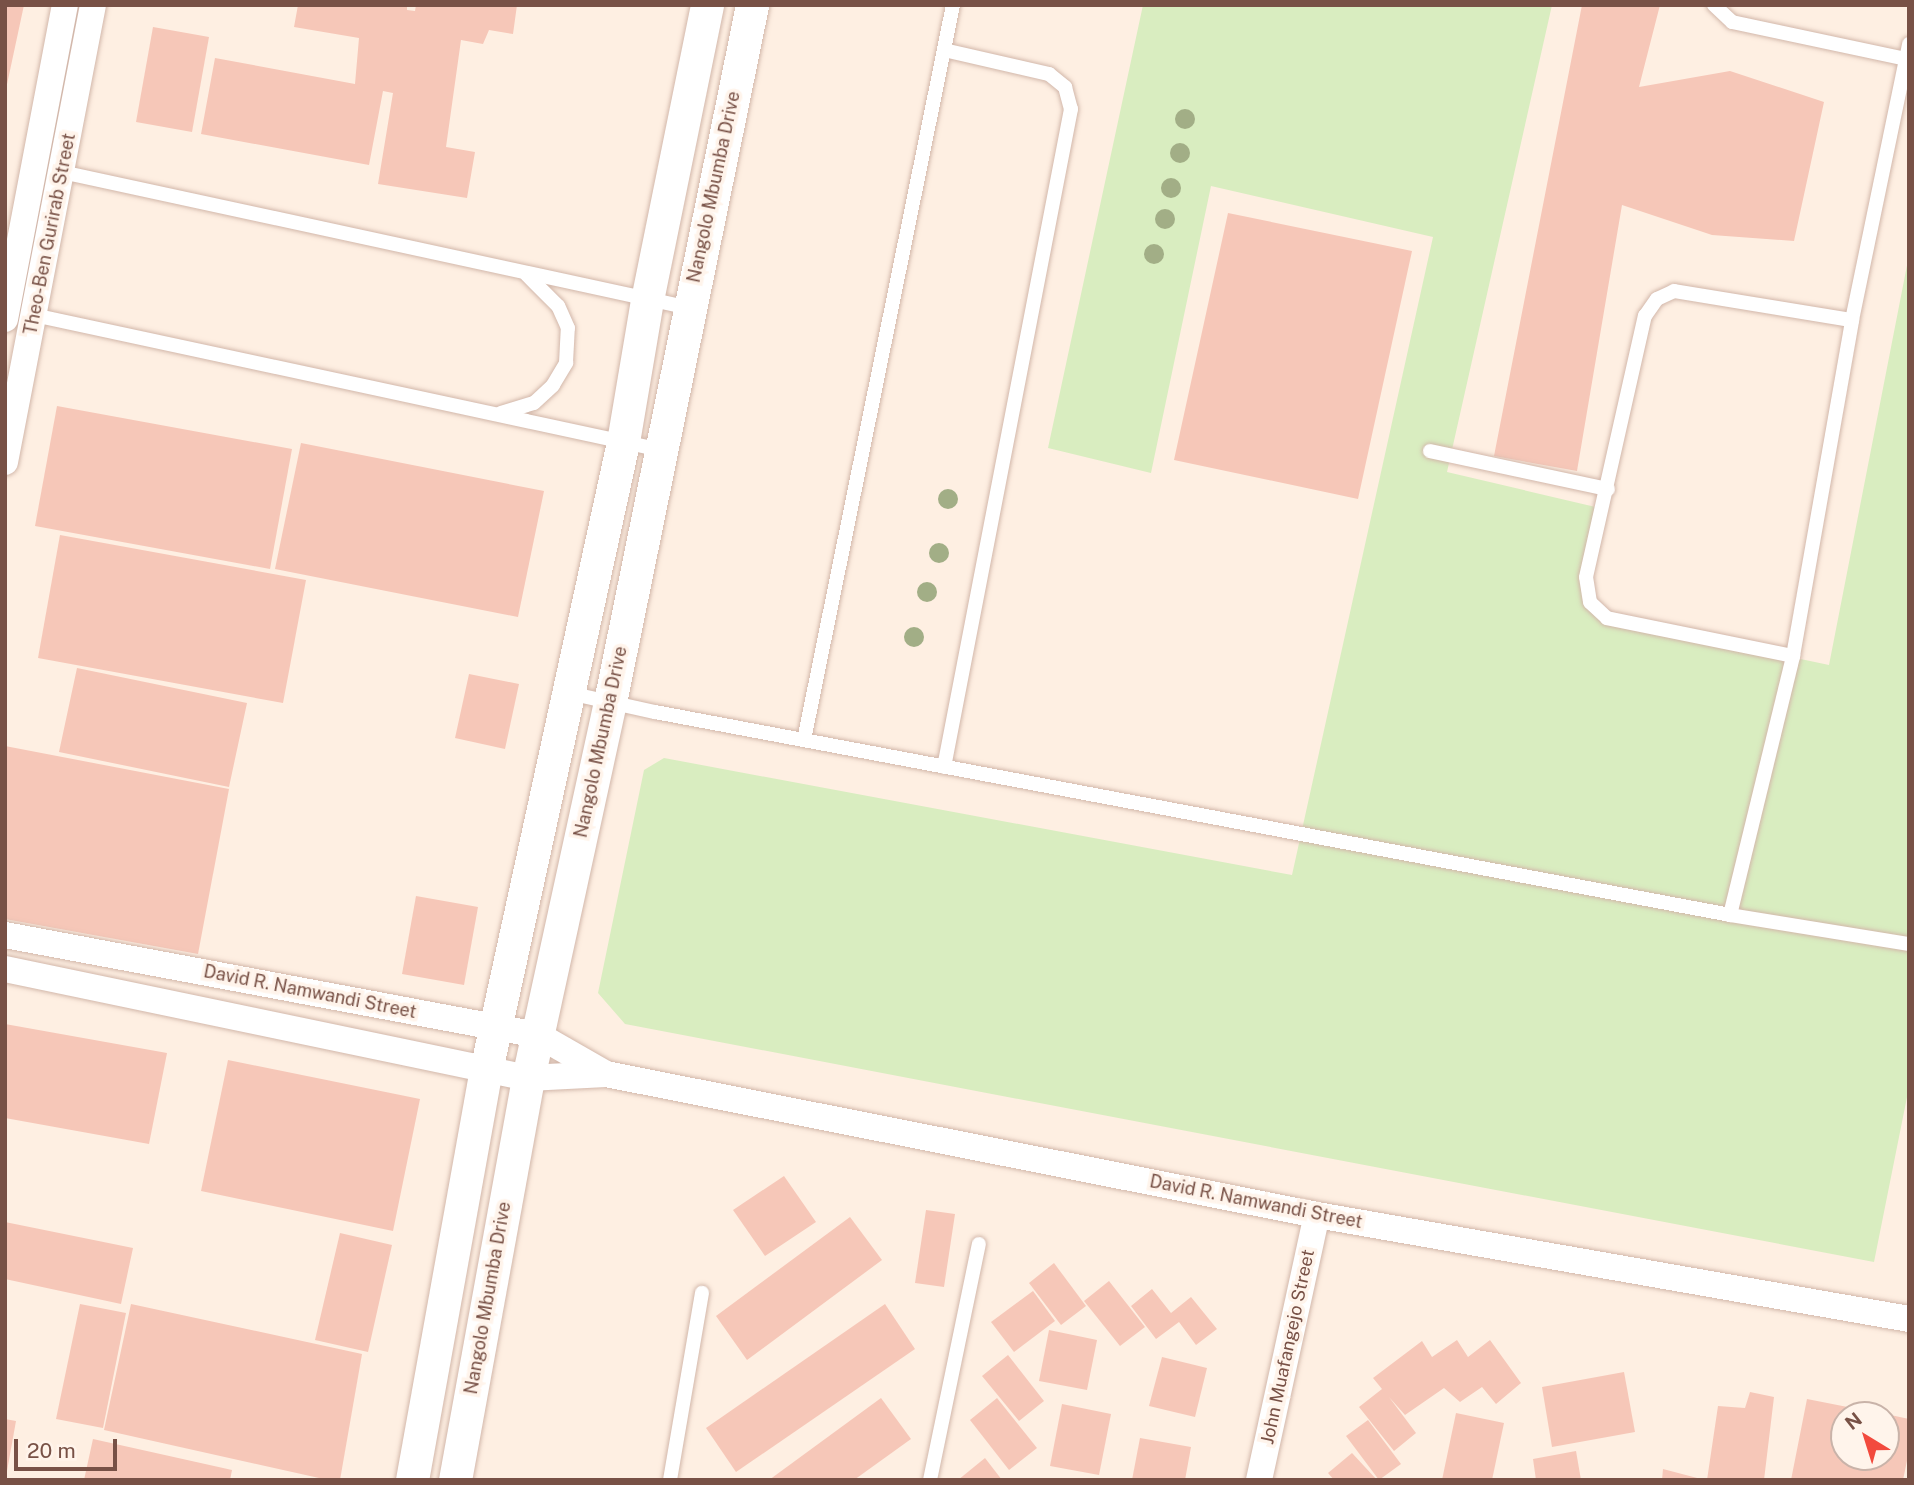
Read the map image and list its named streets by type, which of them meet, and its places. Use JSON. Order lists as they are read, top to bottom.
{
  "streets": {
    "street": [
      "Nangolo Mbumba Drive",
      "Theo-Ben Gurirab Street",
      "David R. Namwandi Street",
      "John Muafangejo Street"
    ]
  },
  "crossings": [
    ["Nangolo Mbumba Drive", "David R. Namwandi Street"],
    ["David R. Namwandi Street", "John Muafangejo Street"]
  ],
  "scale_bar": "20 m",
  "north": "top left"
}
